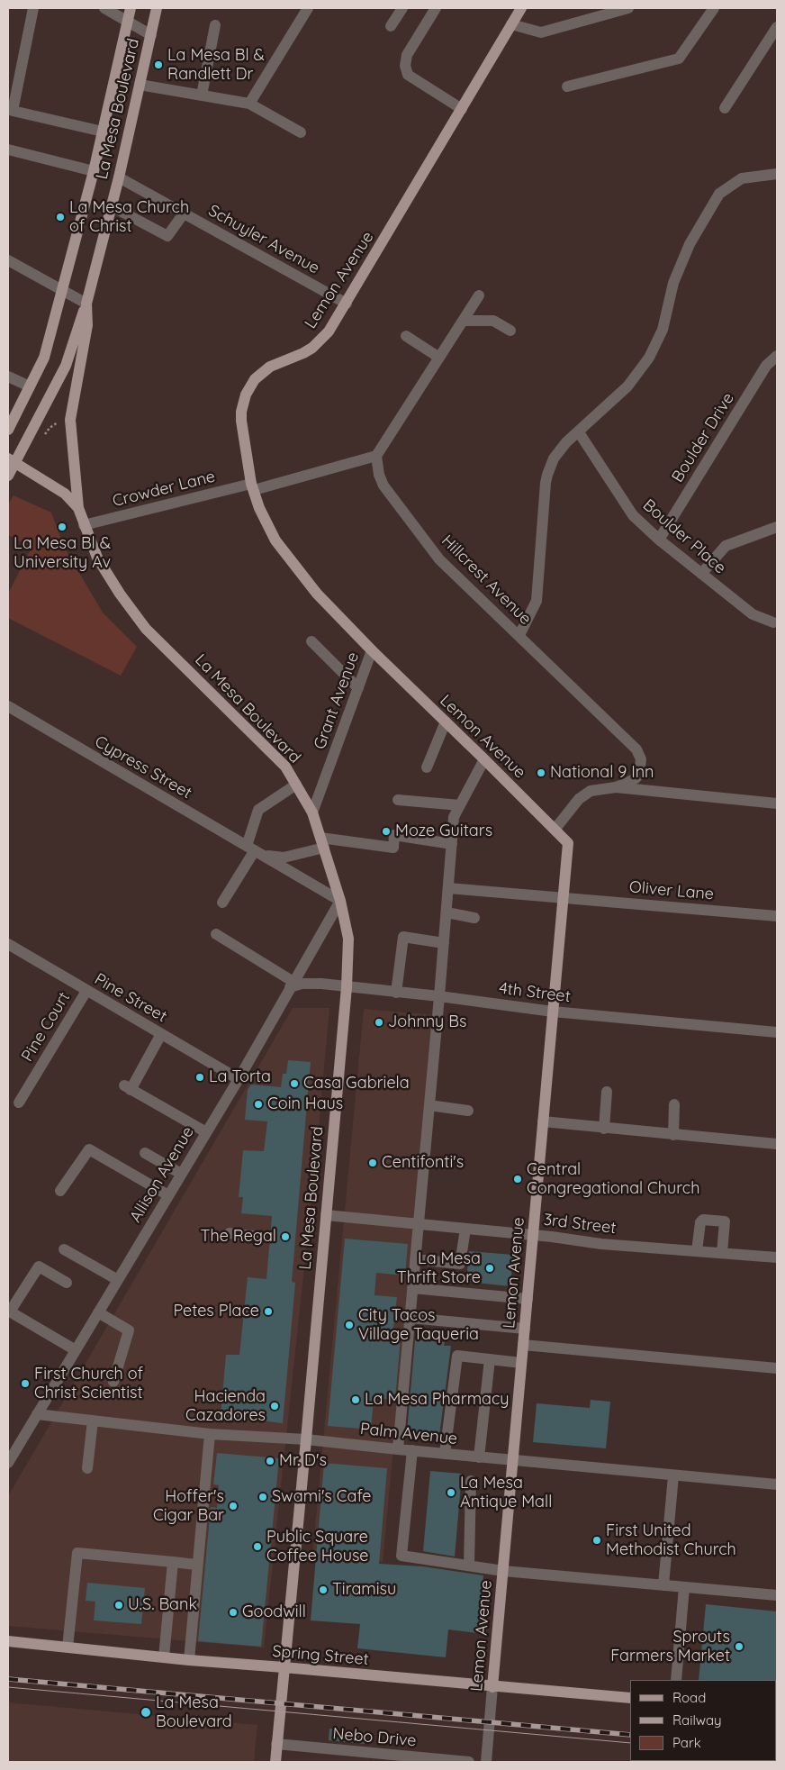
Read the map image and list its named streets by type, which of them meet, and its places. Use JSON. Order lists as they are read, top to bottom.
{
  "streets": {
    "main road": ["La Mesa Boulevard", "Lemon Avenue", "Spring Street"],
    "street": [
      "Schuyler Avenue",
      "Boulder Drive",
      "Crowder Lane",
      "Boulder Place",
      "Hillcrest Avenue",
      "Grant Avenue",
      "Cypress Street",
      "Oliver Lane",
      "4th Street",
      "Pine Street",
      "Pine Court",
      "Allison Avenue",
      "3rd Street",
      "Palm Avenue",
      "Nebo Drive"
    ]
  },
  "crossings": [
    ["La Mesa Boulevard", "Schuyler Avenue"],
    ["La Mesa Boulevard", "Crowder Lane"],
    ["La Mesa Boulevard", "Grant Avenue"],
    ["La Mesa Boulevard", "Cypress Street"],
    ["La Mesa Boulevard", "4th Street"],
    ["La Mesa Boulevard", "Allison Avenue"],
    ["La Mesa Boulevard", "3rd Street"],
    ["La Mesa Boulevard", "Palm Avenue"],
    ["La Mesa Boulevard", "Spring Street"],
    ["La Mesa Boulevard", "Nebo Drive"],
    ["Schuyler Avenue", "Lemon Avenue"],
    ["Lemon Avenue", "Crowder Lane"],
    ["Lemon Avenue", "Hillcrest Avenue"],
    ["Lemon Avenue", "Grant Avenue"],
    ["Lemon Avenue", "Oliver Lane"],
    ["Lemon Avenue", "4th Street"],
    ["Lemon Avenue", "3rd Street"],
    ["Lemon Avenue", "Palm Avenue"],
    ["Lemon Avenue", "Spring Street"],
    ["Boulder Drive", "Boulder Place"],
    ["Crowder Lane", "Hillcrest Avenue"],
    ["Cypress Street", "Allison Avenue"],
    ["4th Street", "Allison Avenue"],
    ["Pine Street", "Pine Court"],
    ["Pine Street", "Allison Avenue"],
    ["Allison Avenue", "Palm Avenue"]
  ],
  "places": [
    "La Mesa Bl & Randlett Dr",
    "La Mesa Church of Christ",
    "La Mesa Bl & University Av",
    "National 9 Inn",
    "Moze Guitars",
    "Johnny Bs",
    "La Torta",
    "Casa Gabriela",
    "Coin Haus",
    "Centifonti's",
    "Central Congregational Church",
    "The Regal",
    "La Mesa Thrift Store",
    "Petes Place",
    "City Tacos Village Taqueria",
    "First Church of Christ Scientist",
    "La Mesa Pharmacy",
    "Hacienda Cazadores",
    "Mr. D's",
    "La Mesa Antique Mall",
    "Swami's Cafe",
    "Hoffer's Cigar Bar",
    "First United Methodist Church",
    "Public Square Coffee House",
    "Tiramisu",
    "U.S. Bank",
    "Goodwill",
    "Sprouts Farmers Market",
    "La Mesa Boulevard"
  ],
  "legend": ["Road", "Railway", "Park"]
}
